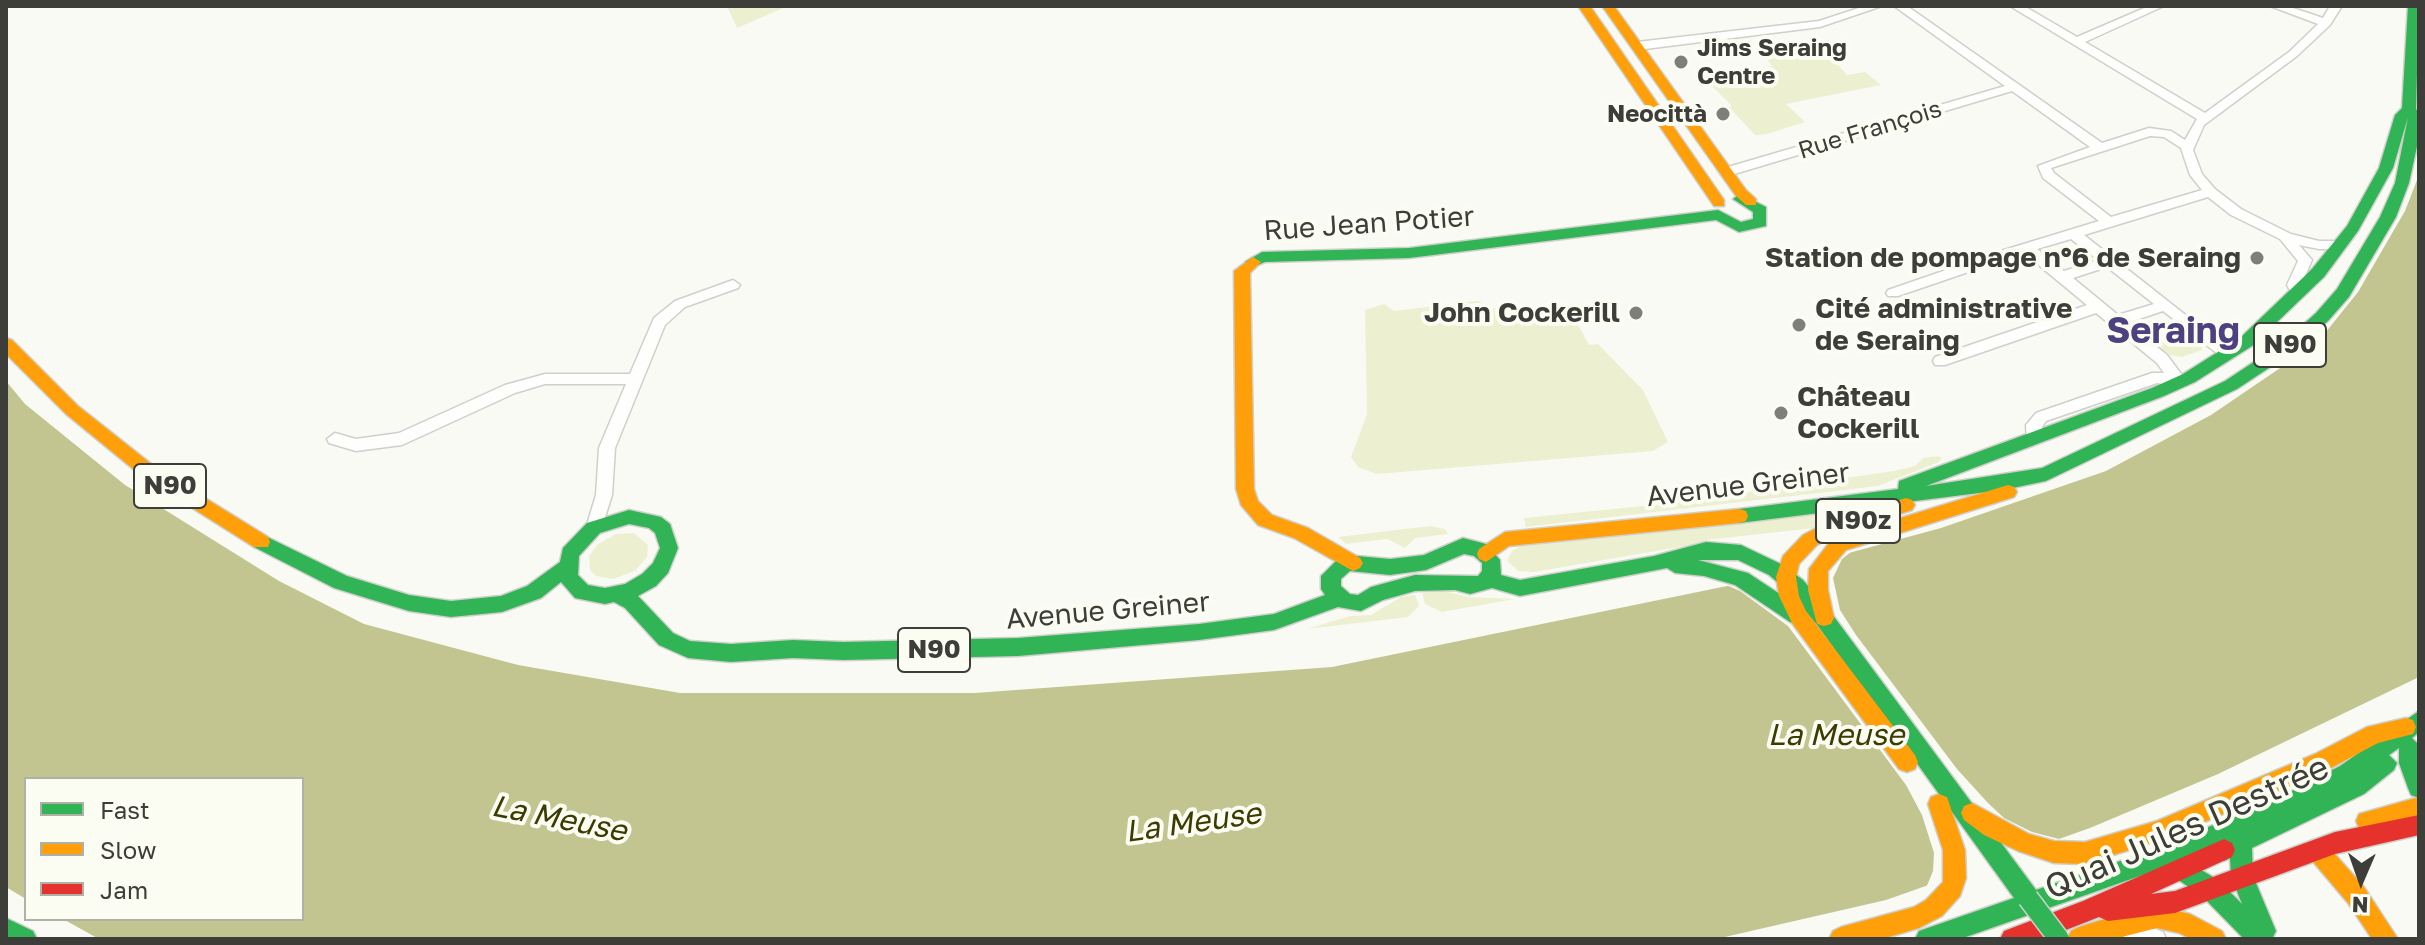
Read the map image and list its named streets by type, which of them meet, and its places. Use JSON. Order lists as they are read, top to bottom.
{
  "streets": {
    "main road": [
      "Rue Jean Potier",
      "N90",
      "Avenue Greiner",
      "N90z",
      "Quai Jules Destrée"
    ],
    "street": ["Rue François"]
  },
  "crossings": [
    ["Rue Jean Potier", "Avenue Greiner"],
    ["N90", "Avenue Greiner"],
    ["N90", "N90z"],
    ["Avenue Greiner", "N90z"]
  ],
  "districts": ["Seraing"],
  "water": ["La Meuse"],
  "places": [
    "Jims Seraing Centre",
    "Neocittà",
    "Station de pompage n°6 de Seraing",
    "John Cockerill",
    "Cité administrative de Seraing",
    "Château Cockerill"
  ],
  "legend": ["Fast", "Slow", "Jam"],
  "north": "bottom"
}
